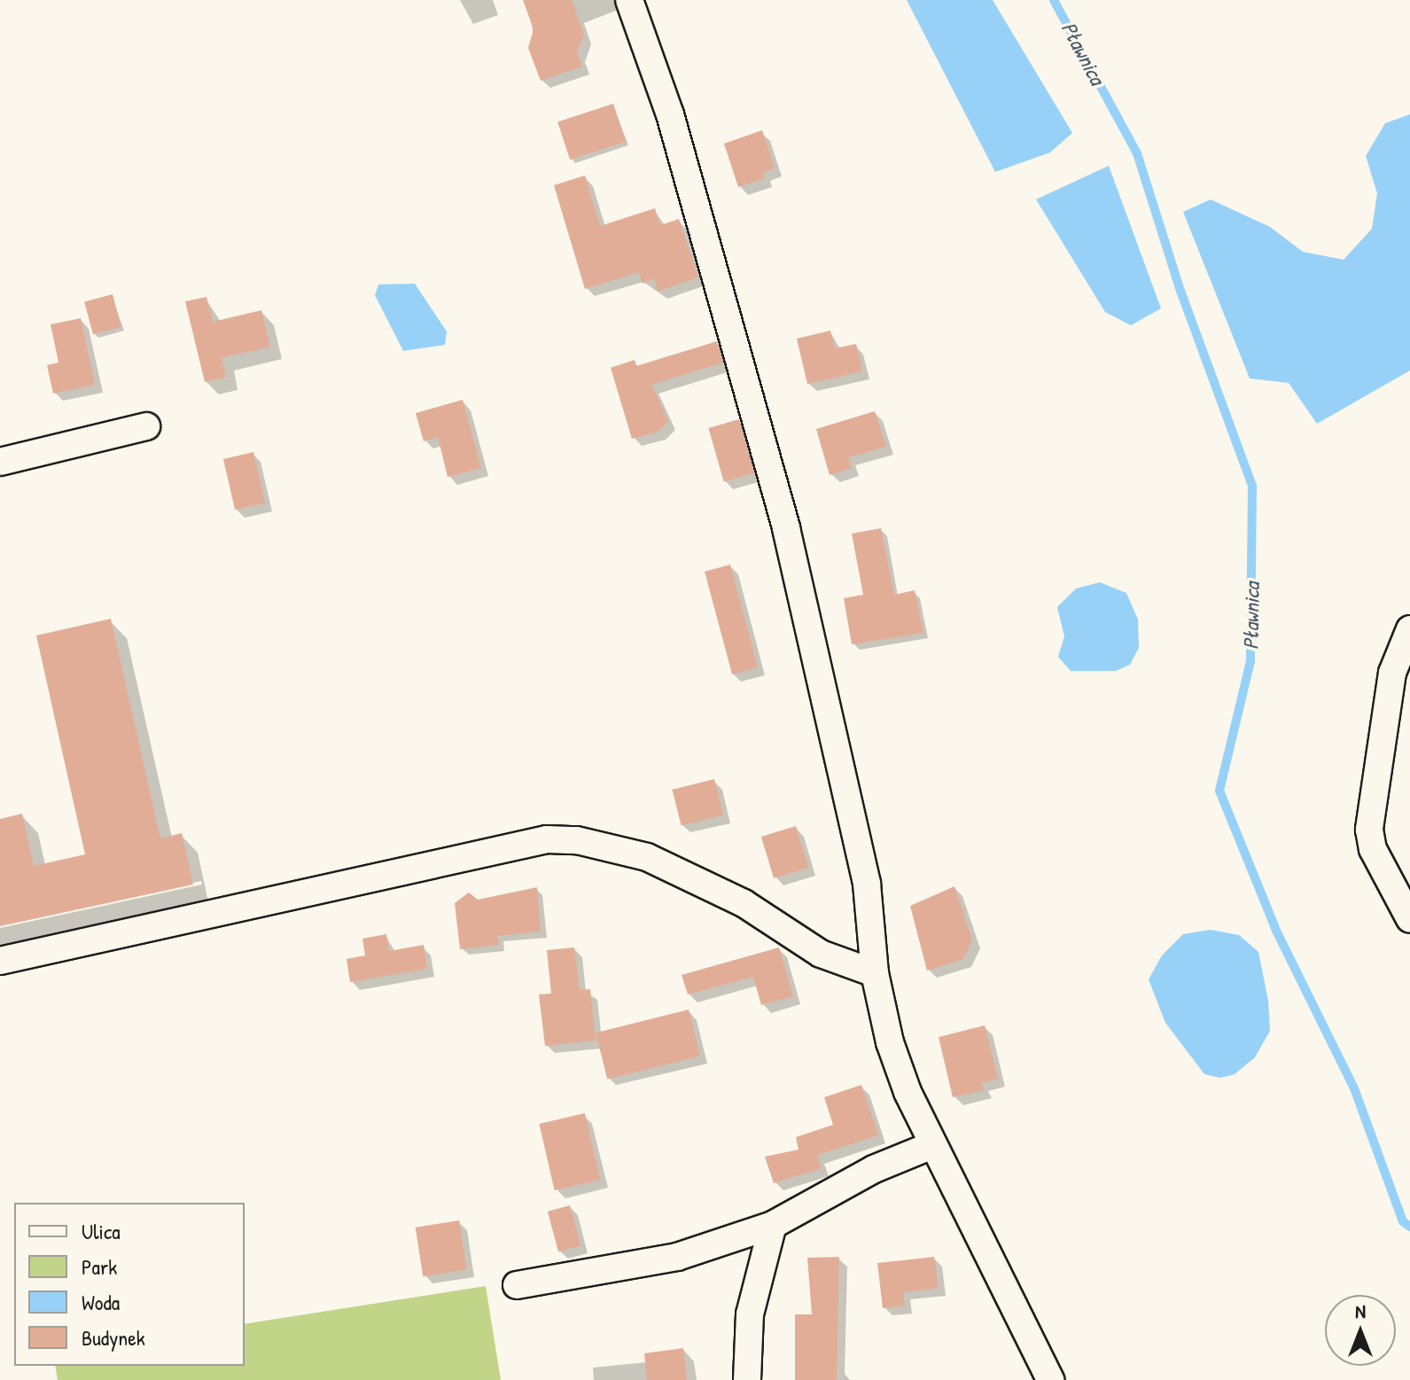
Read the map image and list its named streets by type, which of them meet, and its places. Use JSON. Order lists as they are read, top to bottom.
{
  "water": ["Pławnica"],
  "legend": [
    "Ulica",
    "Park",
    "Woda",
    "Budynek"
  ],
  "north": "top"
}
